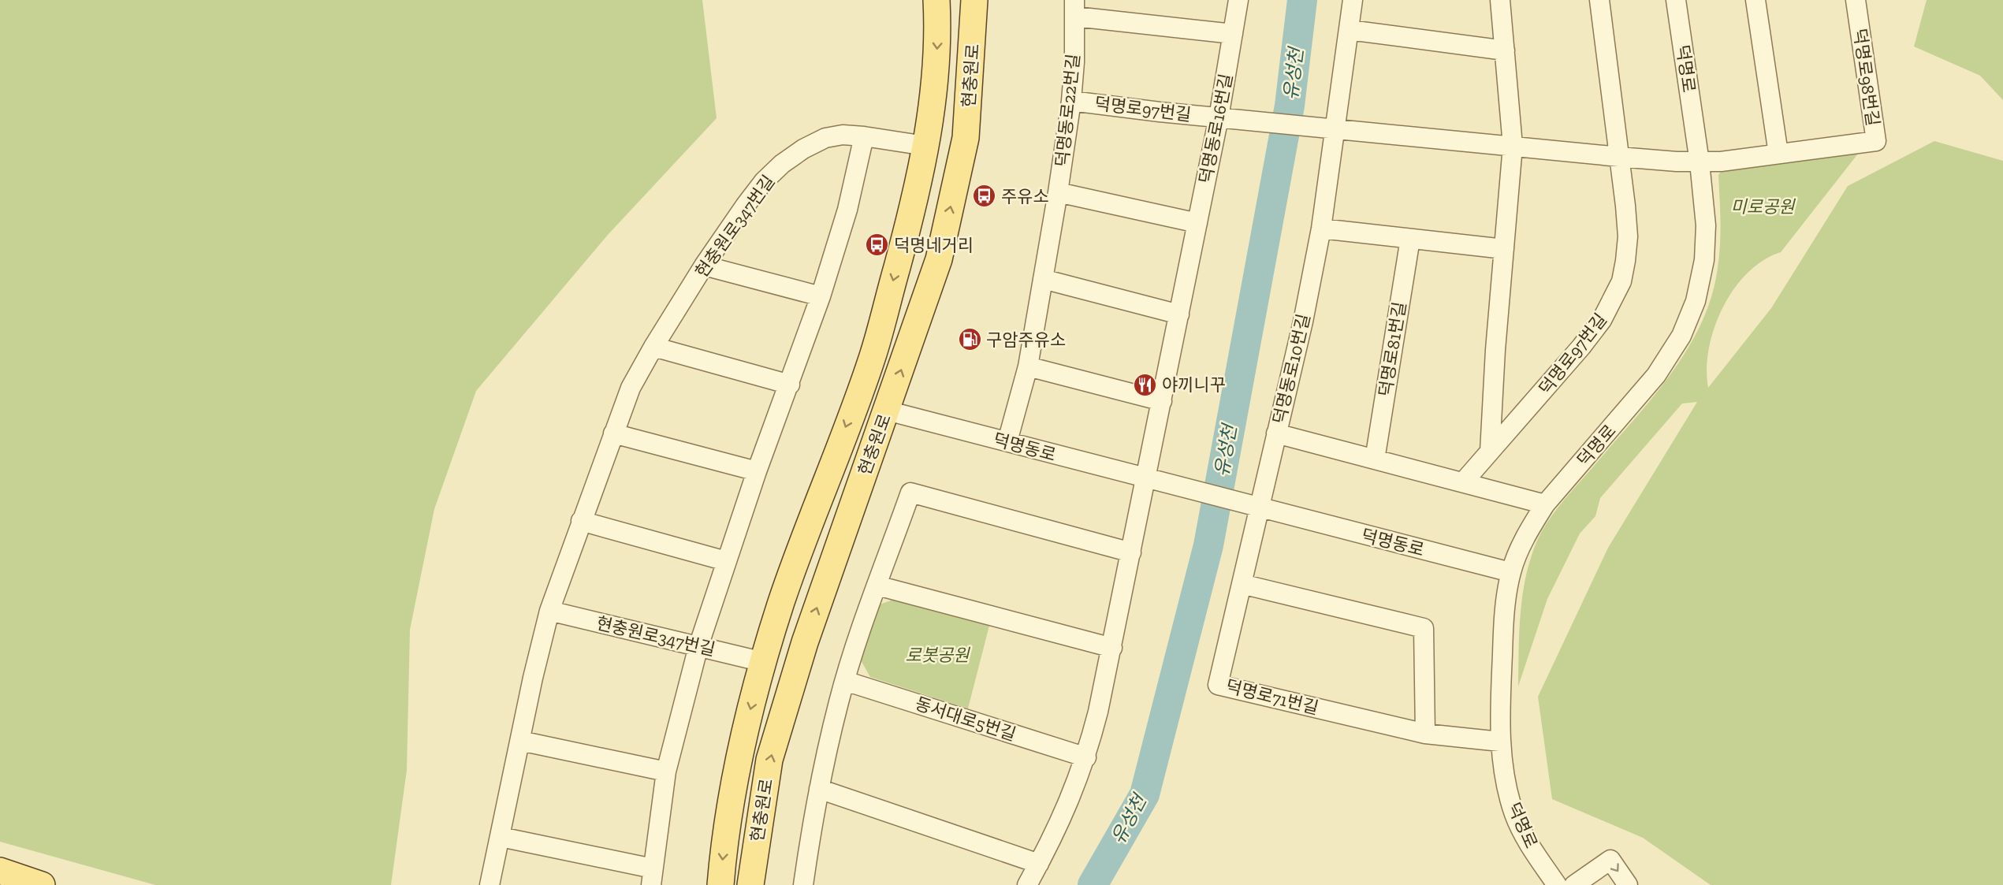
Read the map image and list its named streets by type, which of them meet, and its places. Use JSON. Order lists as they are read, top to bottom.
{
  "streets": {
    "main road": ["현충원로"],
    "street": [
      "덕명로",
      "덕명로98번길",
      "덕명로97번길",
      "덕명동로22번길",
      "덕명동로16번길",
      "현충원로347번길",
      "덕명로81번길",
      "덕명동로10번길",
      "덕명동로",
      "덕명로71번길",
      "동서대로5번길"
    ]
  },
  "crossings": [
    ["덕명로", "덕명로98번길"],
    ["덕명로", "덕명동로"],
    ["덕명로", "덕명로71번길"],
    ["현충원로", "현충원로347번길"],
    ["현충원로", "덕명동로"],
    ["덕명로97번길", "덕명동로22번길"],
    ["덕명로97번길", "덕명동로16번길"],
    ["덕명로97번길", "덕명동로10번길"],
    ["덕명동로22번길", "덕명동로"],
    ["덕명동로16번길", "덕명동로"],
    ["덕명동로10번길", "덕명동로"],
    ["덕명동로10번길", "덕명로71번길"],
    ["덕명동로", "덕명로71번길"]
  ],
  "water": ["유성천"],
  "parks": ["미로공원", "로봇공원"],
  "places": {
    "bus stop": ["주유소", "덕명네거리"],
    "fuel station": ["구암주유소"],
    "restaurant": ["야끼니꾸"]
  }
}
